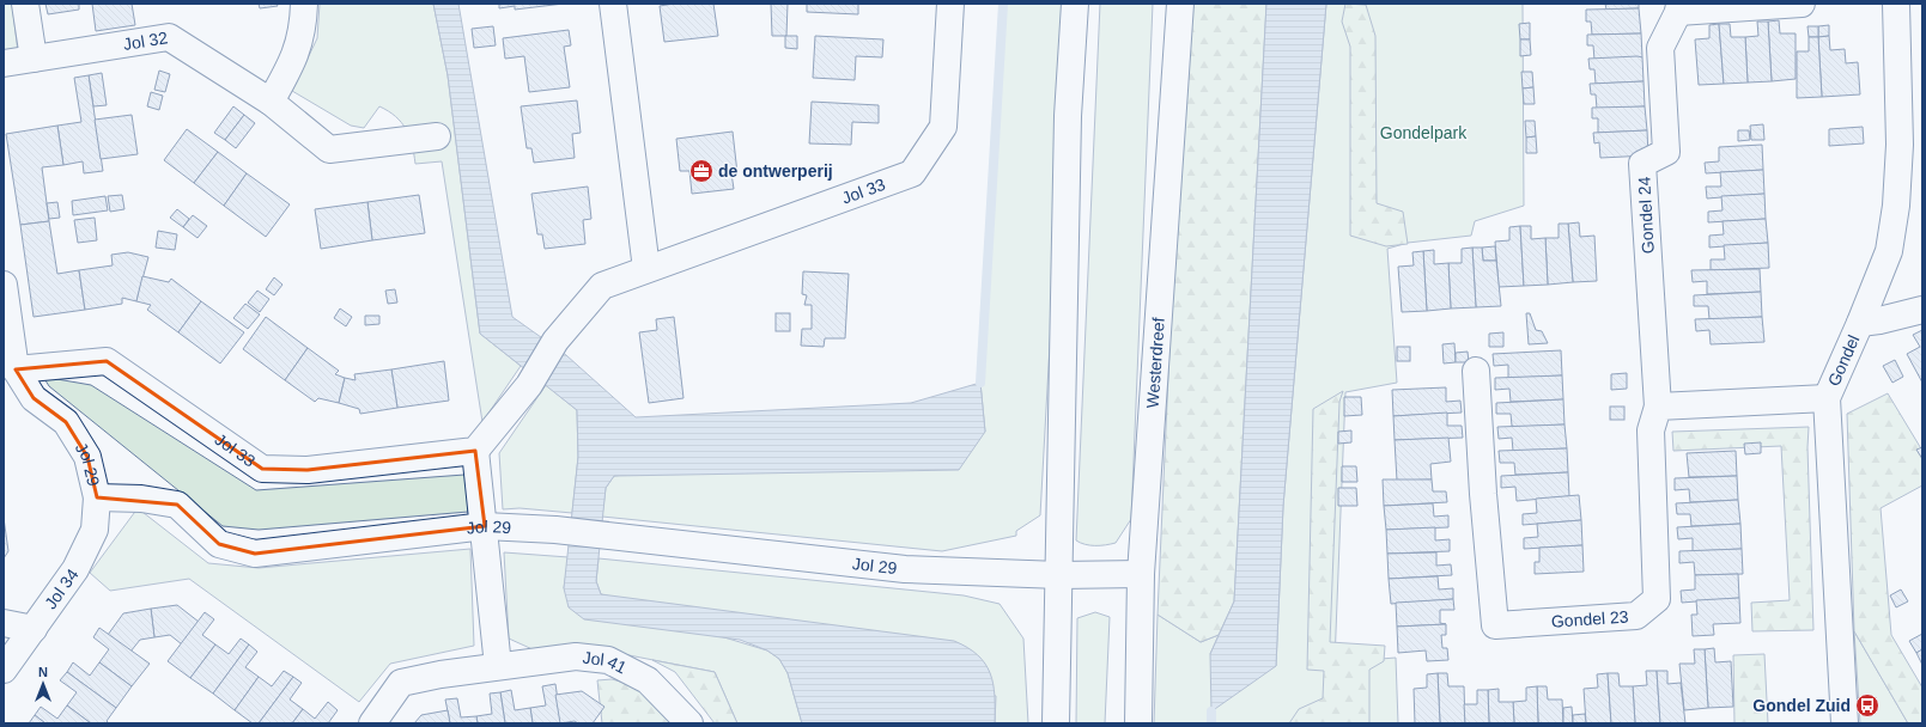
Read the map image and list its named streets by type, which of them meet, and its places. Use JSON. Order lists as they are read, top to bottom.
{
  "streets": {
    "street": [
      "Jol 32",
      "Jol 33",
      "Gondel 24",
      "Gondel",
      "Westerdreef",
      "Jol 29",
      "Jol 34",
      "Gondel 23",
      "Jol 41"
    ]
  },
  "crossings": [
    ["Jol 33", "Jol 29"],
    ["Gondel 24", "Gondel 23"],
    ["Westerdreef", "Jol 29"],
    ["Jol 29", "Jol 34"]
  ],
  "parks": ["Gondelpark"],
  "places": {
    "office": ["de ontwerperij"],
    "bus stop": ["Gondel Zuid"]
  },
  "north": "top"
}
